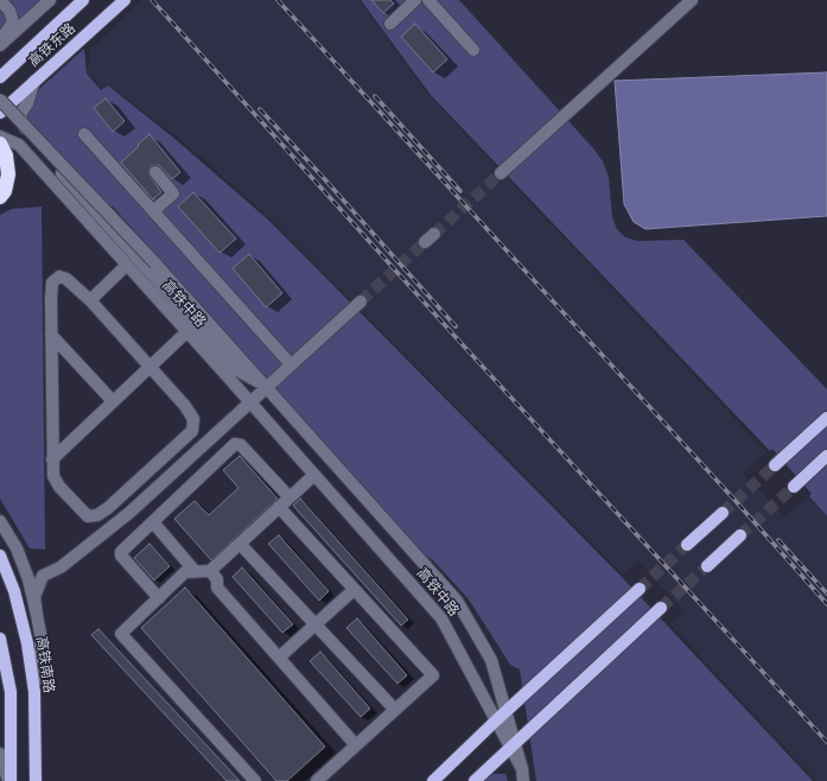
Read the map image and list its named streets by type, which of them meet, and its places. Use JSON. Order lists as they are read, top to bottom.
{
  "streets": {
    "main road": ["高铁东路", "高铁南路"],
    "street": ["高铁中路"]
  },
  "crossings": [
    ["高铁东路", "高铁中路"]
  ]
}
